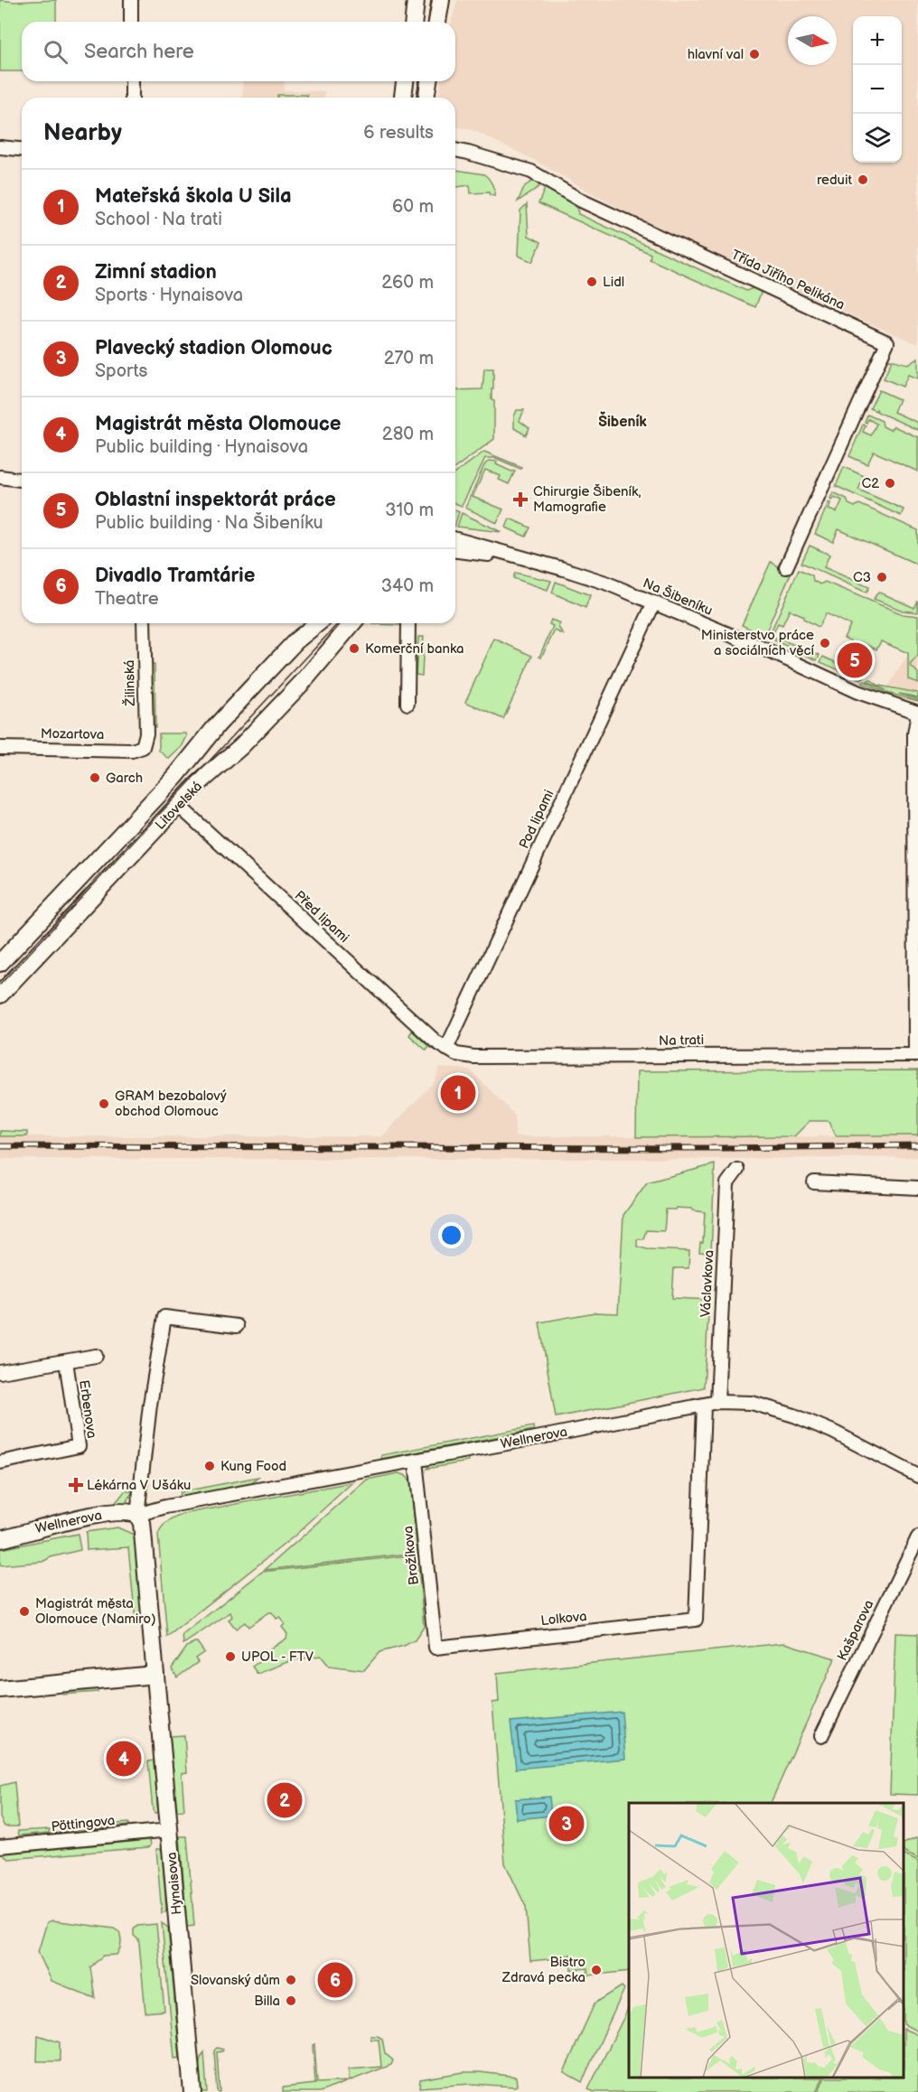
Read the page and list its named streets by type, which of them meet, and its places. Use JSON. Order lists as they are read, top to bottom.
{
  "streets": {
    "main road": ["Litovelská", "Wellnerova", "Hynaisova"],
    "street": [
      "Třída Jiřího Pelikána",
      "Na Šibeníku",
      "Žilinská",
      "Mozartova",
      "Pod lipami",
      "Před lipami",
      "Na trati",
      "Václavkova",
      "Erbenova",
      "Brožíkova",
      "Lolkova",
      "Kašparova",
      "Pöttingova"
    ]
  },
  "crossings": [
    ["Na Šibeníku", "Pod lipami"],
    ["Žilinská", "Mozartova"],
    ["Litovelská", "Před lipami"],
    ["Pod lipami", "Před lipami"],
    ["Pod lipami", "Na trati"],
    ["Před lipami", "Na trati"],
    ["Václavkova", "Wellnerova"],
    ["Wellnerova", "Brožíkova"],
    ["Wellnerova", "Lolkova"],
    ["Wellnerova", "Hynaisova"],
    ["Brožíkova", "Lolkova"],
    ["Pöttingova", "Hynaisova"]
  ],
  "districts": ["Šibeník"],
  "places": {
    "other": [
      "hlavní val",
      "reduit",
      "Lidl",
      "C2",
      "C3",
      "Ministerstvo práce a sociálních věcí",
      "Komerční banka",
      "Garch",
      "GRAM bezobalový obchod Olomouc",
      "Kung Food",
      "Magistrát města Olomouce (Namiro)",
      "UPOL - FTV",
      "Bistro Zdravá pecka",
      "Slovanský dům",
      "Billa"
    ],
    "health": ["Chirurgie Šibeník, Mamografie", "Lékárna V Ušáku"]
  },
  "north": "right",
  "page": {
    "map_buttons": ["+", "−"],
    "search": "Search here",
    "heading": ["Nearby", "6 results"],
    "list": [
      {
        "mark": "1",
        "name": "Mateřská škola U Sila",
        "note": "School · Na trati",
        "value": "60 m"
      },
      {
        "mark": "2",
        "name": "Zimní stadion",
        "note": "Sports · Hynaisova",
        "value": "260 m"
      },
      {
        "mark": "3",
        "name": "Plavecký stadion Olomouc",
        "note": "Sports",
        "value": "270 m"
      },
      {
        "mark": "4",
        "name": "Magistrát města Olomouce",
        "note": "Public building · Hynaisova",
        "value": "280 m"
      },
      {
        "mark": "5",
        "name": "Oblastní inspektorát práce",
        "note": "Public building · Na Šibeníku",
        "value": "310 m"
      },
      {
        "mark": "6",
        "name": "Divadlo Tramtárie",
        "note": "Theatre",
        "value": "340 m"
      }
    ],
    "pins": [
      "5",
      "1",
      "4",
      "2",
      "3",
      "6"
    ]
  }
}
